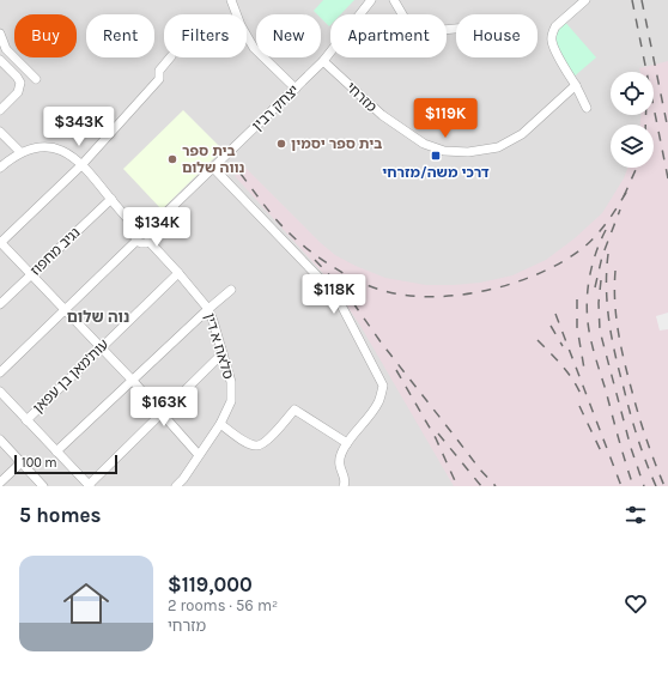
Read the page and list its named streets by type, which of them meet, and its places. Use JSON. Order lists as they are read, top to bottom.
{
  "streets": {
    "street": [
      "מזרחי",
      "יצחק רבין",
      "נגיב מחפוז",
      "סלאח א דין",
      "עות'מאן בן עפאן"
    ]
  },
  "crossings": [
    ["מזרחי", "יצחק רבין"],
    ["יצחק רבין", "סלאח א דין"],
    ["סלאח א דין", "עות'מאן בן עפאן"]
  ],
  "districts": ["נוה שלום"],
  "places": {
    "other": ["בית ספר יסמין", "בית ספר נווה שלום"],
    "transit": ["דרכי משה/מזרחי"]
  },
  "scale_bar": "100 m",
  "page": {
    "chip": [
      "Buy",
      "Rent",
      "Filters",
      "New",
      "Apartment",
      "House"
    ],
    "price": [
      "$119K",
      "$343K",
      "$134K",
      "$118K",
      "$163K"
    ],
    "scale": "100 m",
    "heading": "5 homes",
    "list": [
      {
        "name": "$119,000",
        "note": "2 rooms · 56 m² · מזרחי"
      }
    ]
  }
}
